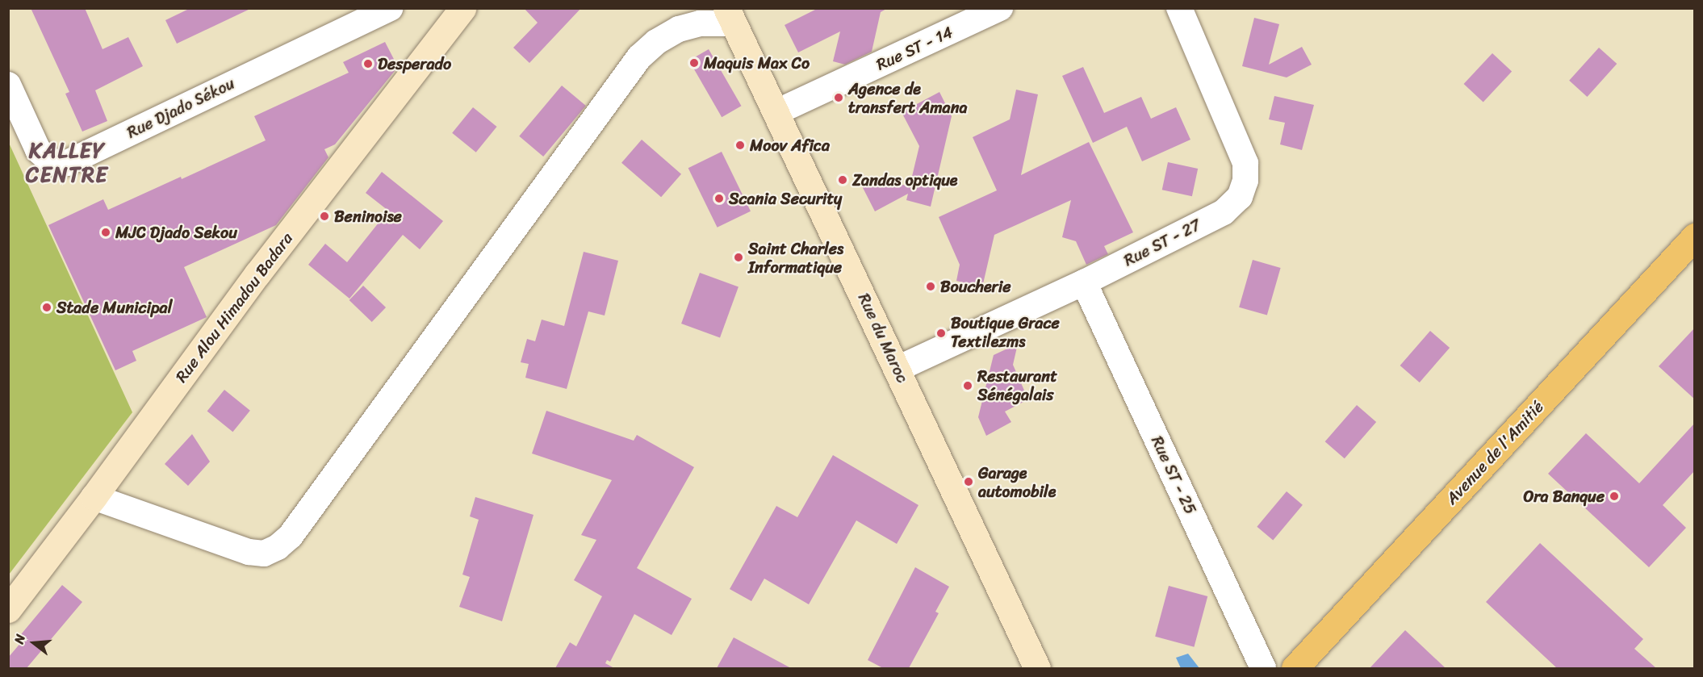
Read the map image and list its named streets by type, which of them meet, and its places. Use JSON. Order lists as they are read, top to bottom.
{
  "streets": {
    "main road": ["Avenue de l'Amitié"],
    "street": [
      "Rue ST - 14",
      "Rue Djado Sékou",
      "Rue ST - 27",
      "Rue Alou Himadou Badara",
      "Rue du Maroc",
      "Rue ST - 25"
    ]
  },
  "crossings": [
    ["Rue ST - 14", "Rue du Maroc"],
    ["Rue ST - 27", "Rue du Maroc"],
    ["Rue ST - 27", "Rue ST - 25"]
  ],
  "districts": ["KALLEY CENTRE"],
  "places": [
    "Maquis Max Co",
    "Desperado",
    "Agence de transfert Amana",
    "Moov Afica",
    "Zandas optique",
    "Scania Security",
    "Beninoise",
    "MJC Djado Sekou",
    "Saint Charles Informatique",
    "Boucherie",
    "Stade Municipal",
    "Boutique Grace Textilezms",
    "Restaurant Sénégalais",
    "Garage automobile",
    "Ora Banque"
  ],
  "north": "left"
}
